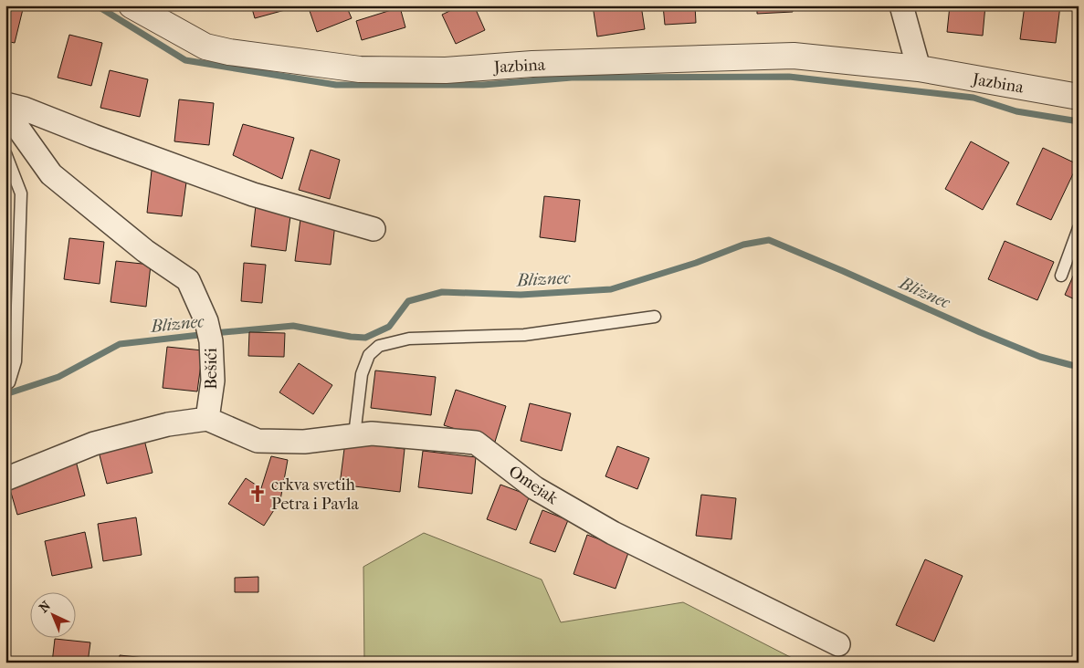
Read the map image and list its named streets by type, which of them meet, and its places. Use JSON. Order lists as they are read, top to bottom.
{
  "streets": {
    "street": ["Jazbina", "Bešići", "Omejak"]
  },
  "crossings": [
    ["Bešići", "Omejak"]
  ],
  "water": ["Bliznec"],
  "places": {
    "church": ["crkva svetih Petra i Pavla"]
  },
  "north": "top left"
}
